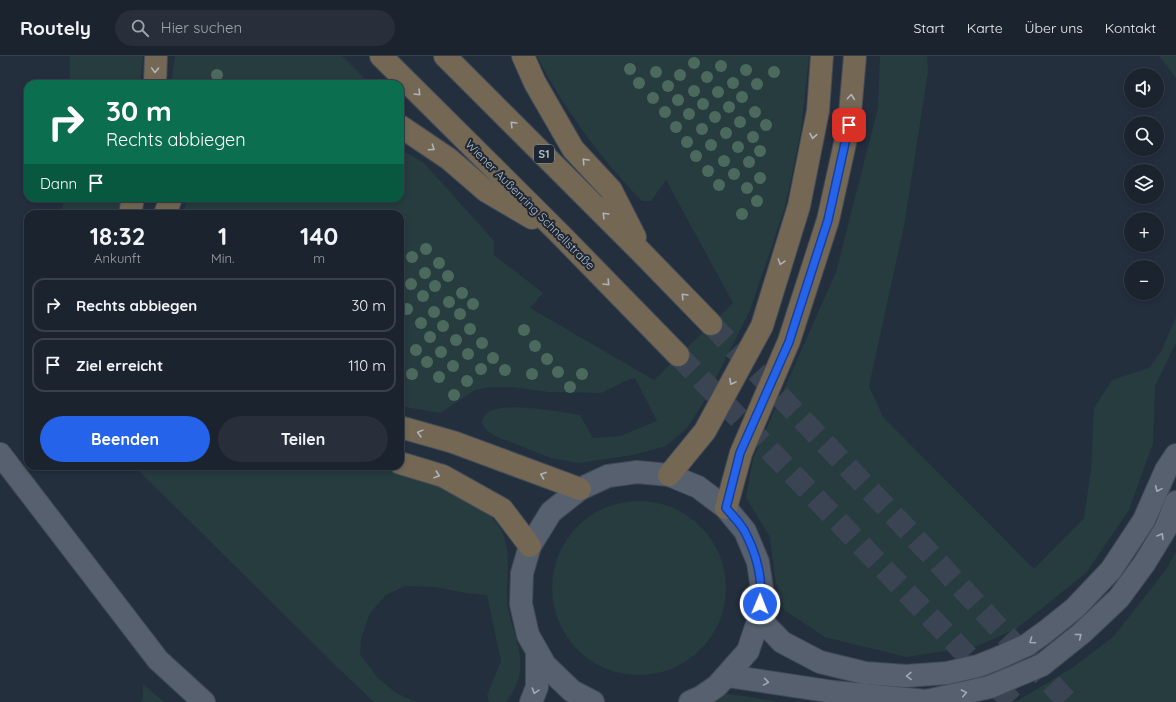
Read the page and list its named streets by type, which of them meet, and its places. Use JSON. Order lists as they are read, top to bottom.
{
  "streets": {
    "highway": ["S1", "Wiener Außenring Schnellstraße"]
  },
  "page": {
    "header": "Routely",
    "search": "Hier suchen",
    "nav": [
      "Start",
      "Karte",
      "Über uns",
      "Kontakt"
    ],
    "map_buttons": ["+", "−"],
    "turn": ["30 m", "Rechts abbiegen"],
    "then": "Dann",
    "eta": [
      "18:32",
      "Ankunft",
      "1",
      "Min.",
      "140",
      "m"
    ],
    "list": [
      {
        "name": "Rechts abbiegen",
        "value": "30 m"
      },
      {
        "name": "Ziel erreicht",
        "value": "110 m"
      }
    ],
    "buttons": ["Beenden", "Teilen"]
  }
}
